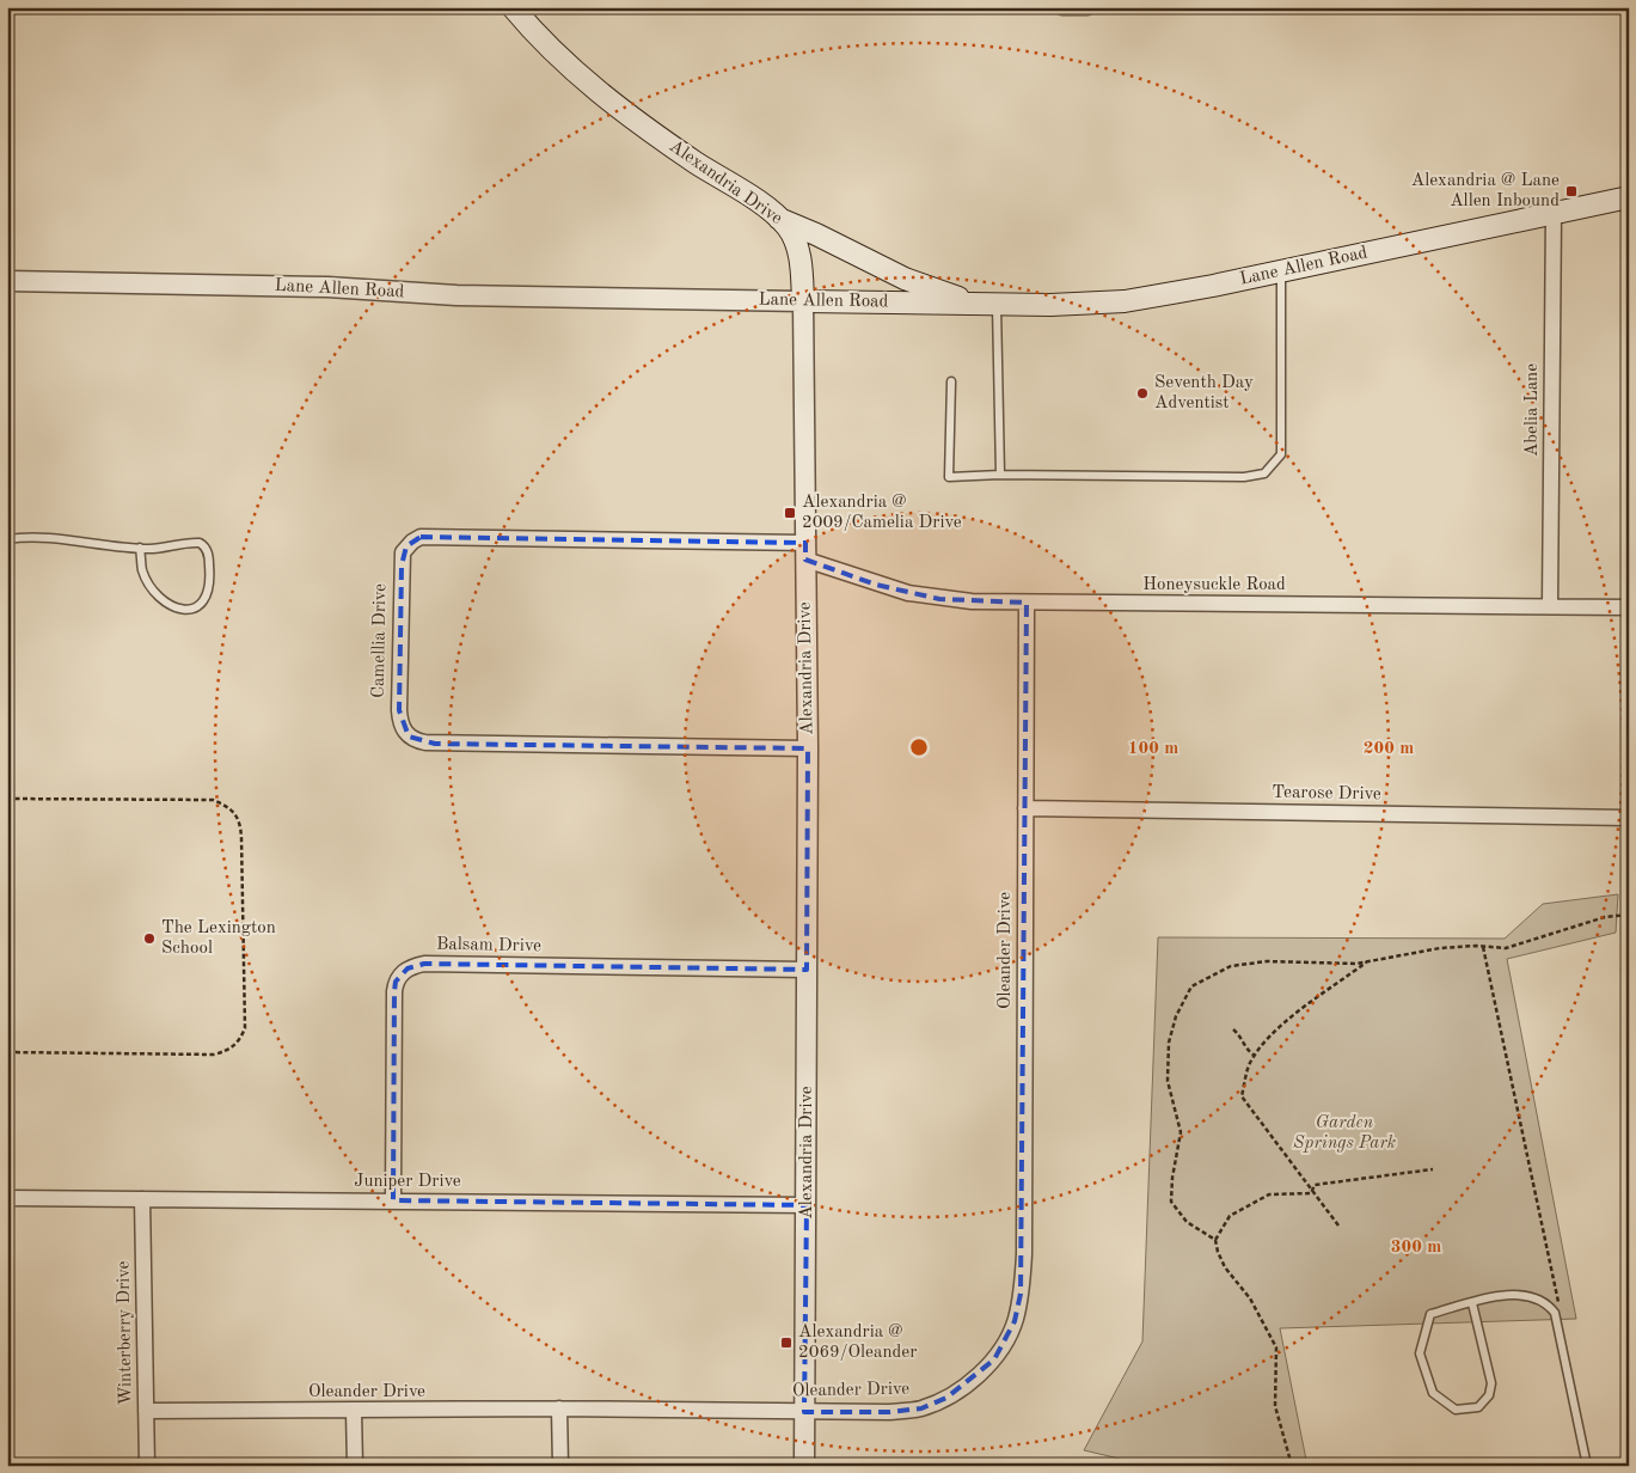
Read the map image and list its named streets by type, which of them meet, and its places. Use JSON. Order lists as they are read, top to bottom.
{
  "streets": {
    "main road": ["Alexandria Drive", "Lane Allen Road"],
    "street": [
      "Abelia Lane",
      "Honeysuckle Road",
      "Camellia Drive",
      "Tearose Drive",
      "Balsam Drive",
      "Oleander Drive",
      "Juniper Drive",
      "Winterberry Drive"
    ]
  },
  "crossings": [
    ["Alexandria Drive", "Lane Allen Road"],
    ["Alexandria Drive", "Honeysuckle Road"],
    ["Alexandria Drive", "Camellia Drive"],
    ["Alexandria Drive", "Balsam Drive"],
    ["Alexandria Drive", "Oleander Drive"],
    ["Alexandria Drive", "Juniper Drive"],
    ["Lane Allen Road", "Abelia Lane"],
    ["Abelia Lane", "Honeysuckle Road"],
    ["Honeysuckle Road", "Camellia Drive"],
    ["Honeysuckle Road", "Oleander Drive"],
    ["Tearose Drive", "Oleander Drive"],
    ["Balsam Drive", "Juniper Drive"],
    ["Oleander Drive", "Winterberry Drive"],
    ["Juniper Drive", "Winterberry Drive"]
  ],
  "parks": ["Garden Springs Park"],
  "places": {
    "transit": ["Alexandria @ Lane Allen Inbound", "Alexandria @ 2009/Camelia Drive", "Alexandria @ 2069/Oleander"],
    "other": ["Seventh Day Adventist", "The Lexington School"]
  },
  "rings": ["100 m", "200 m", "300 m"]
}
